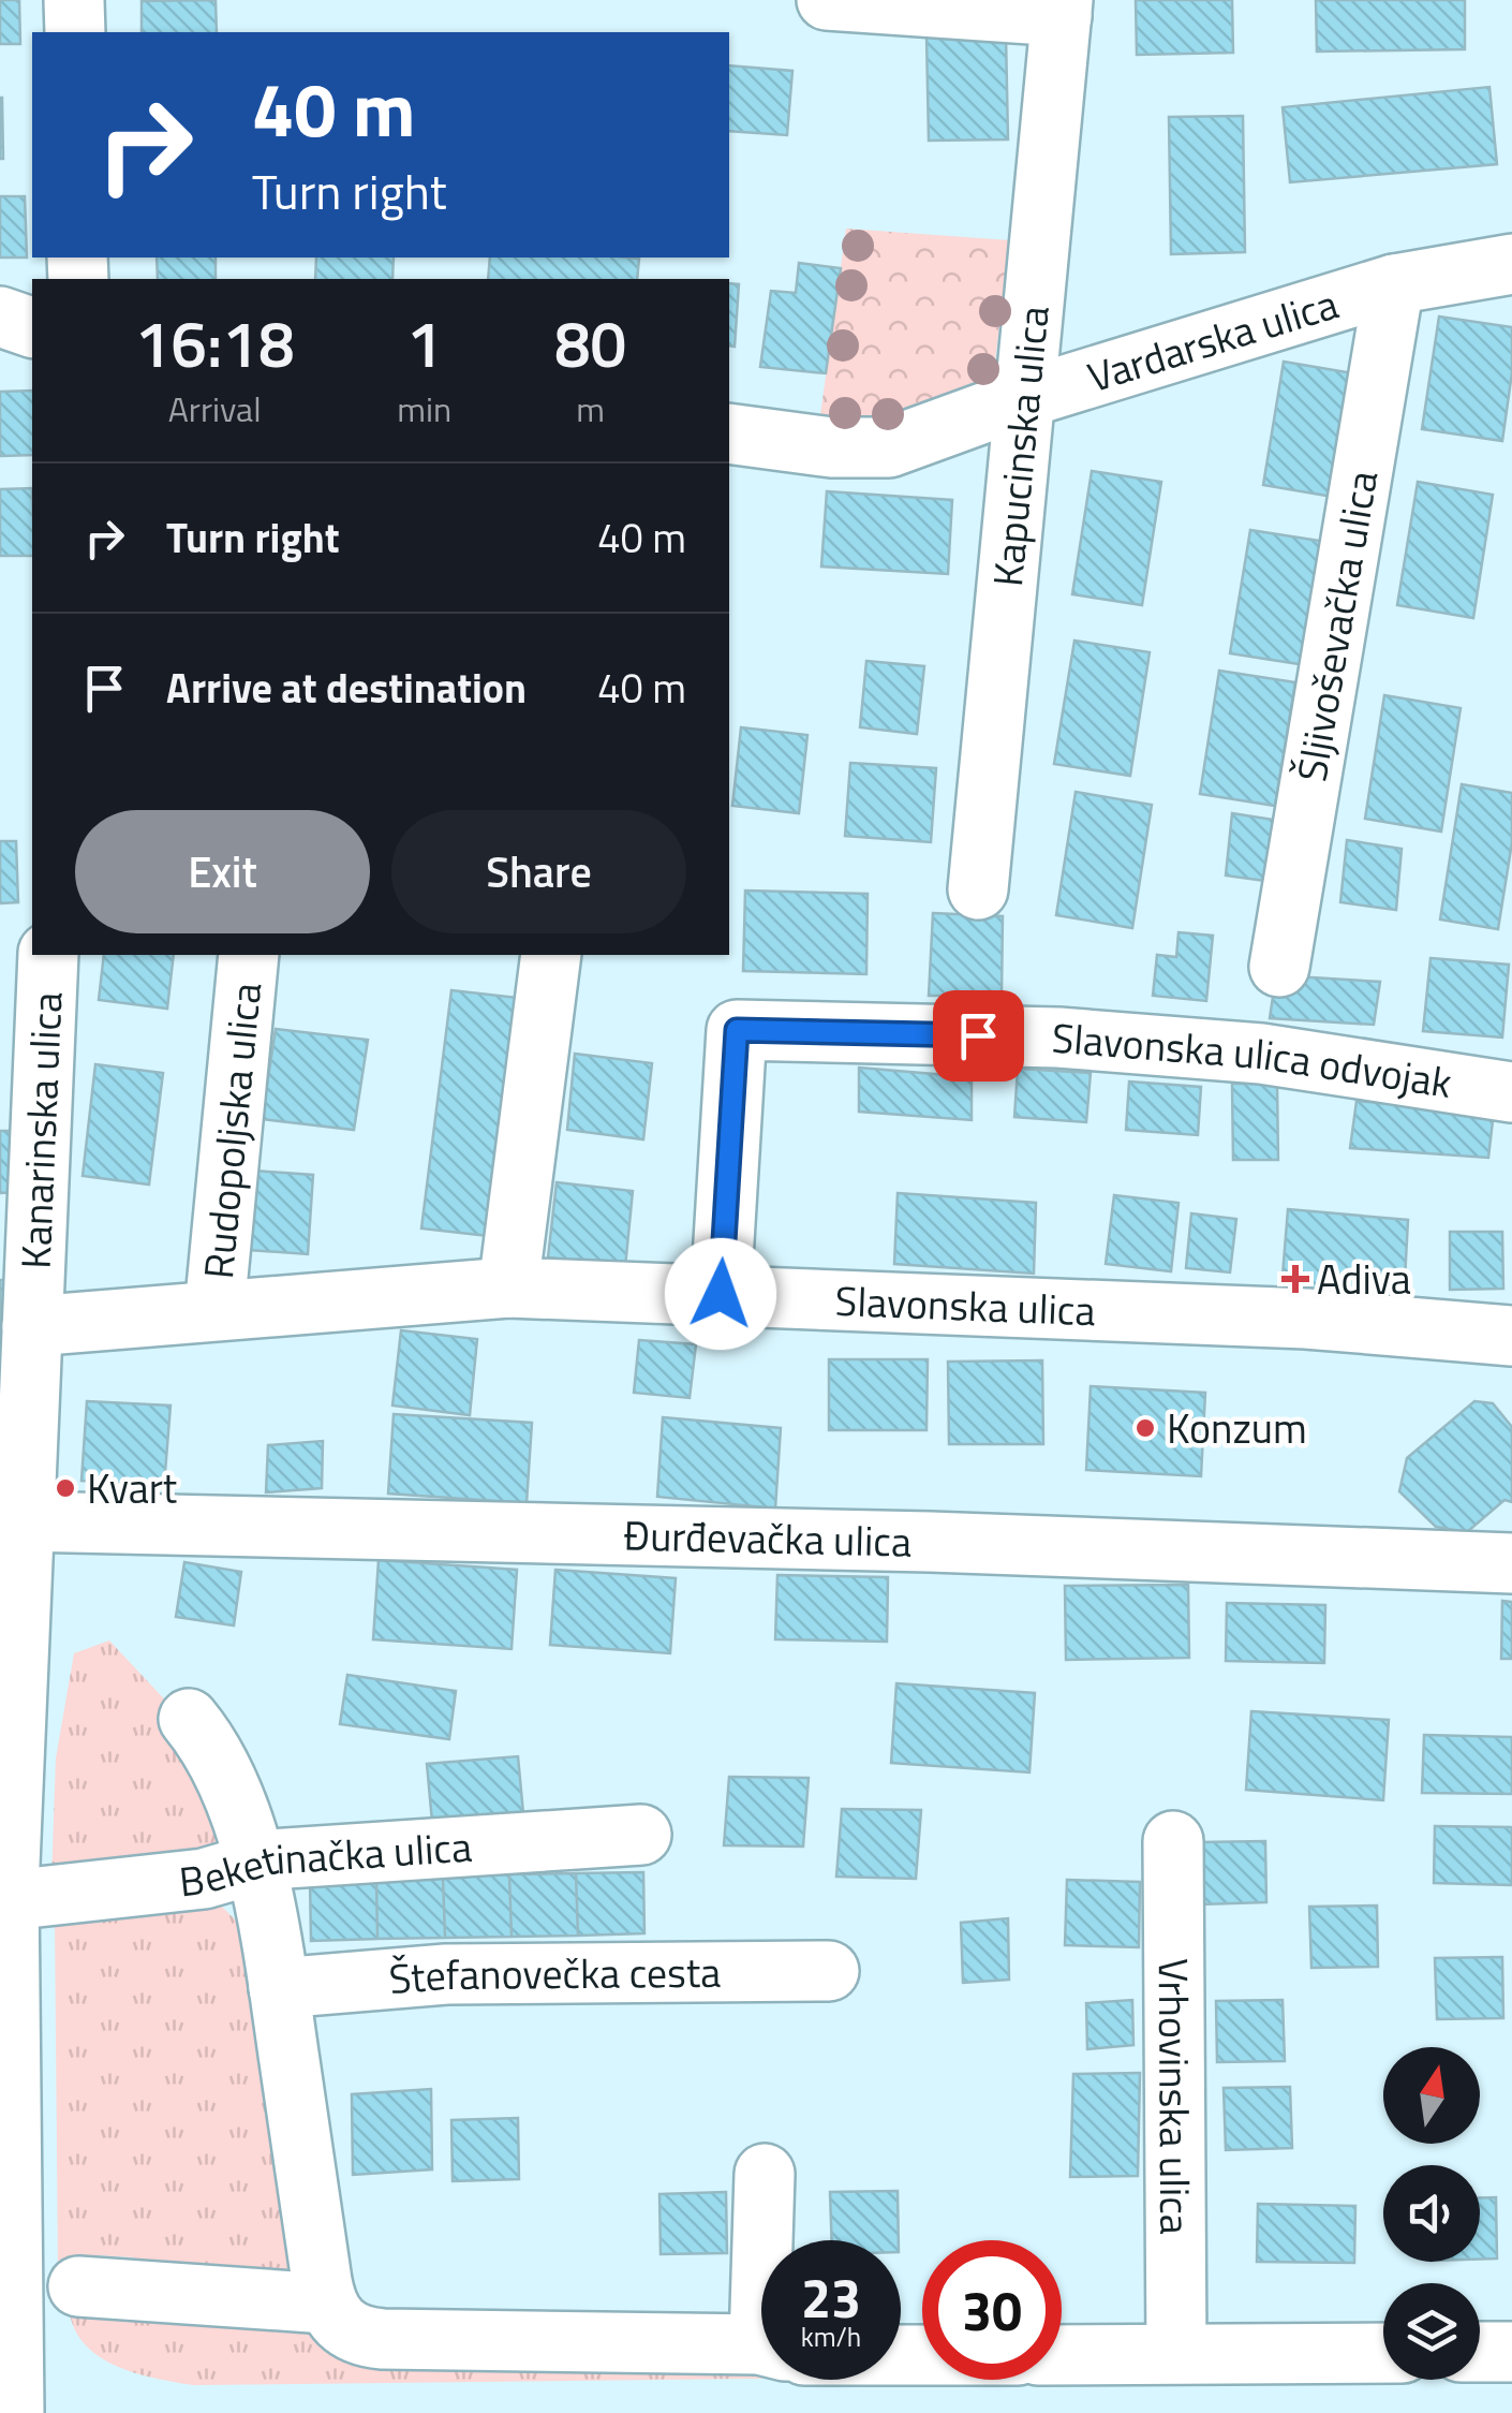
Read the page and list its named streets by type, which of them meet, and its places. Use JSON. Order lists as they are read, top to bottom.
{
  "streets": {
    "street": [
      "Vardarska ulica",
      "Kapucinska ulica",
      "Šljivoševačka ulica",
      "Slavonska ulica odvojak",
      "Kanarinska ulica",
      "Rudopoljska ulica",
      "Slavonska ulica",
      "Đurđevačka ulica",
      "Beketinačka ulica",
      "Štefanovečka cesta",
      "Vrhovinska ulica"
    ]
  },
  "crossings": [
    ["Vardarska ulica", "Kapucinska ulica"],
    ["Vardarska ulica", "Šljivoševačka ulica"],
    ["Slavonska ulica odvojak", "Slavonska ulica"],
    ["Kanarinska ulica", "Slavonska ulica"],
    ["Kanarinska ulica", "Đurđevačka ulica"],
    ["Kanarinska ulica", "Beketinačka ulica"],
    ["Rudopoljska ulica", "Slavonska ulica"]
  ],
  "places": {
    "health": ["Adiva"],
    "other": ["Konzum", "Kvart"]
  },
  "north": "top",
  "page": {
    "turn": ["40 m", "Turn right"],
    "eta": [
      "16:18",
      "Arrival",
      "1",
      "min",
      "80",
      "m"
    ],
    "list": [
      {
        "name": "Turn right",
        "value": "40 m"
      },
      {
        "name": "Arrive at destination",
        "value": "40 m"
      }
    ],
    "buttons": ["Exit", "Share"],
    "speed": "23 km/h",
    "limit": "30"
  }
}
